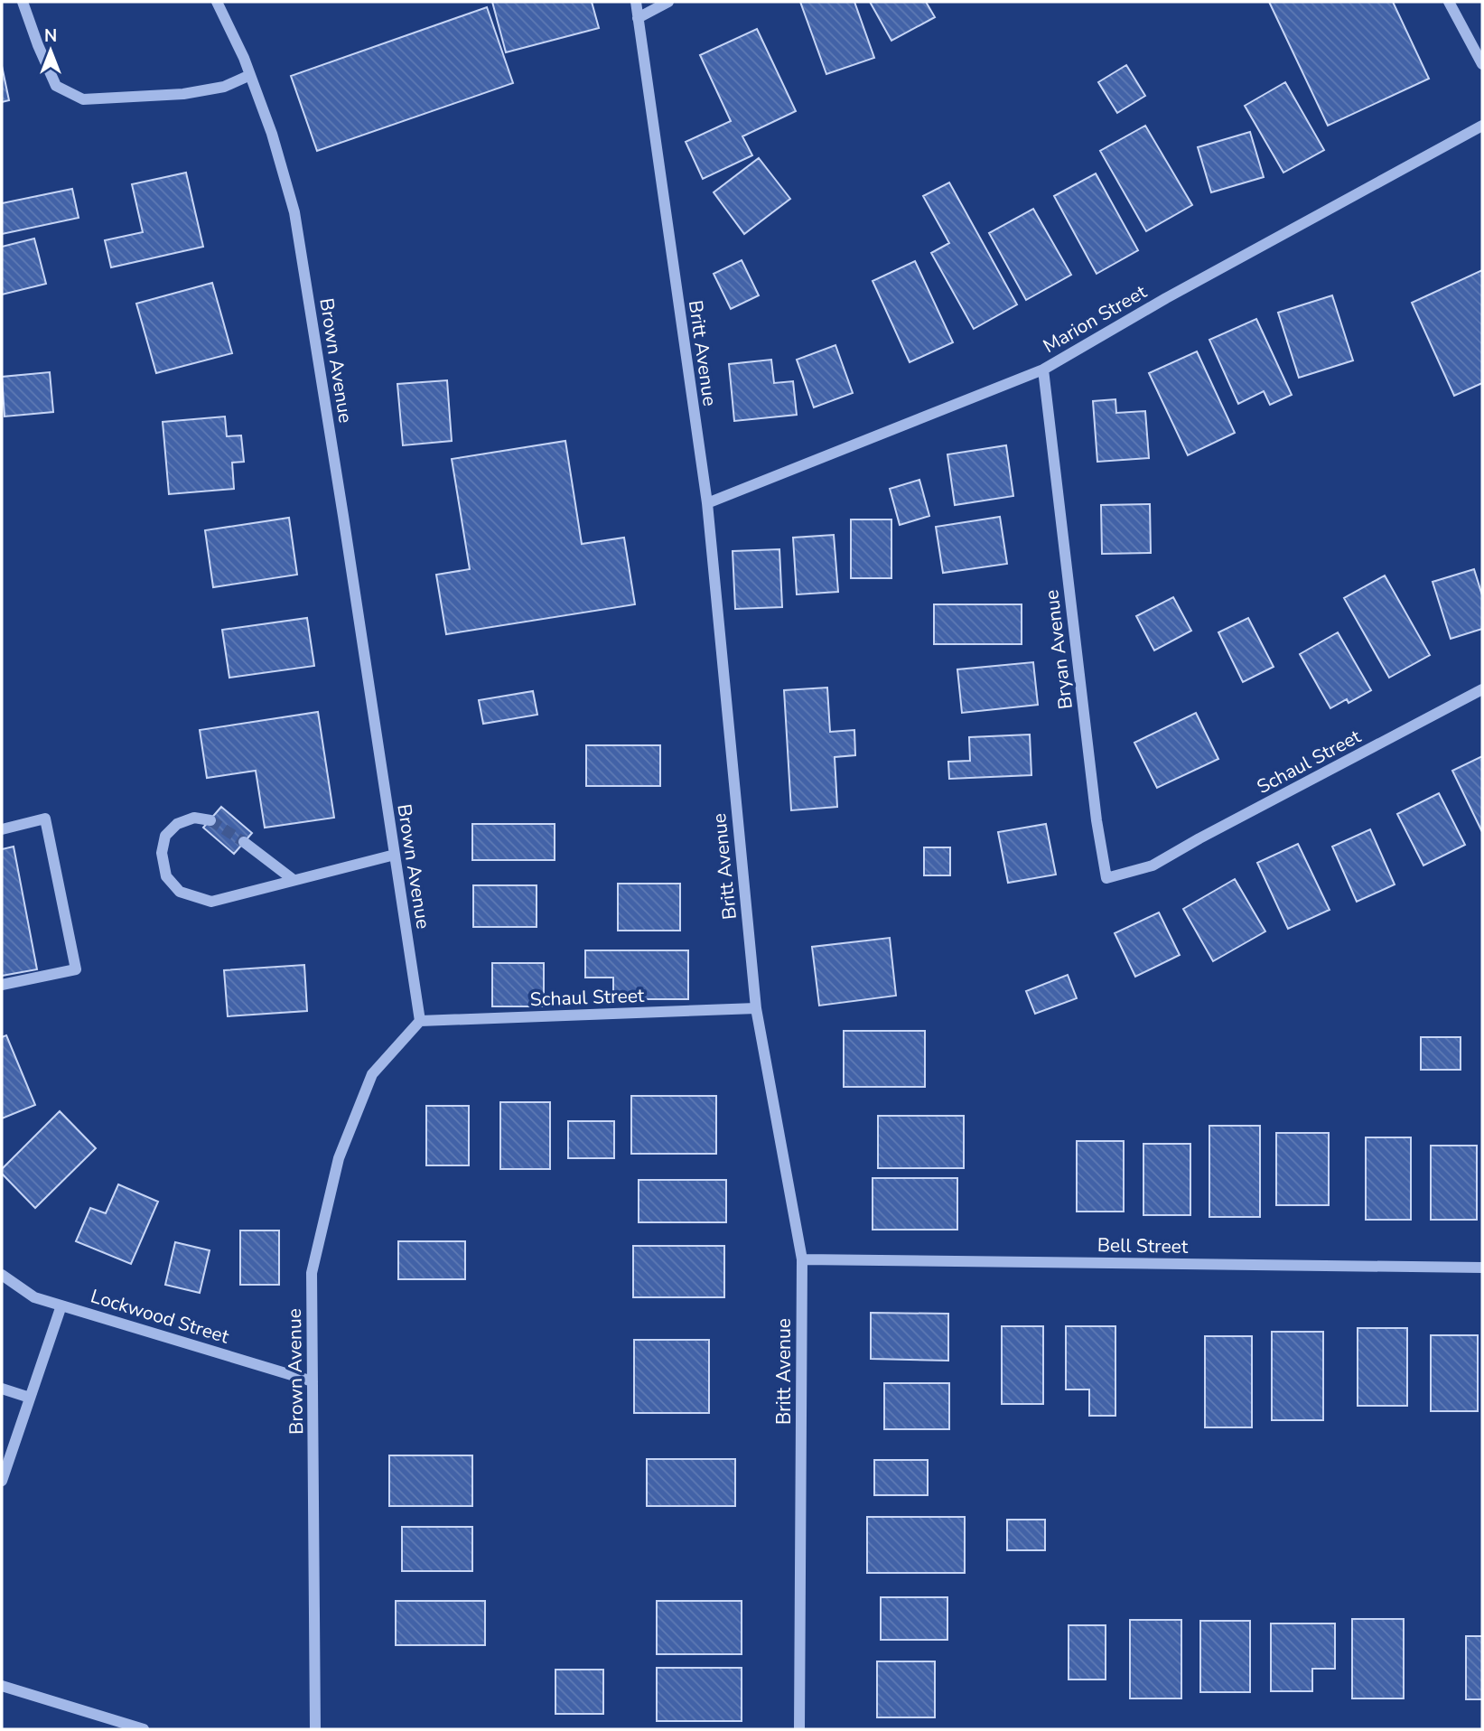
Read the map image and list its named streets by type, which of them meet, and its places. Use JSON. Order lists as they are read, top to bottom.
{
  "streets": {
    "street": [
      "Marion Street",
      "Britt Avenue",
      "Brown Avenue",
      "Bryan Avenue",
      "Schaul Street",
      "Bell Street",
      "Lockwood Street"
    ]
  },
  "crossings": [
    ["Marion Street", "Britt Avenue"],
    ["Marion Street", "Bryan Avenue"],
    ["Britt Avenue", "Schaul Street"],
    ["Britt Avenue", "Bell Street"],
    ["Brown Avenue", "Schaul Street"],
    ["Brown Avenue", "Lockwood Street"],
    ["Bryan Avenue", "Schaul Street"]
  ],
  "north": "top"
}
